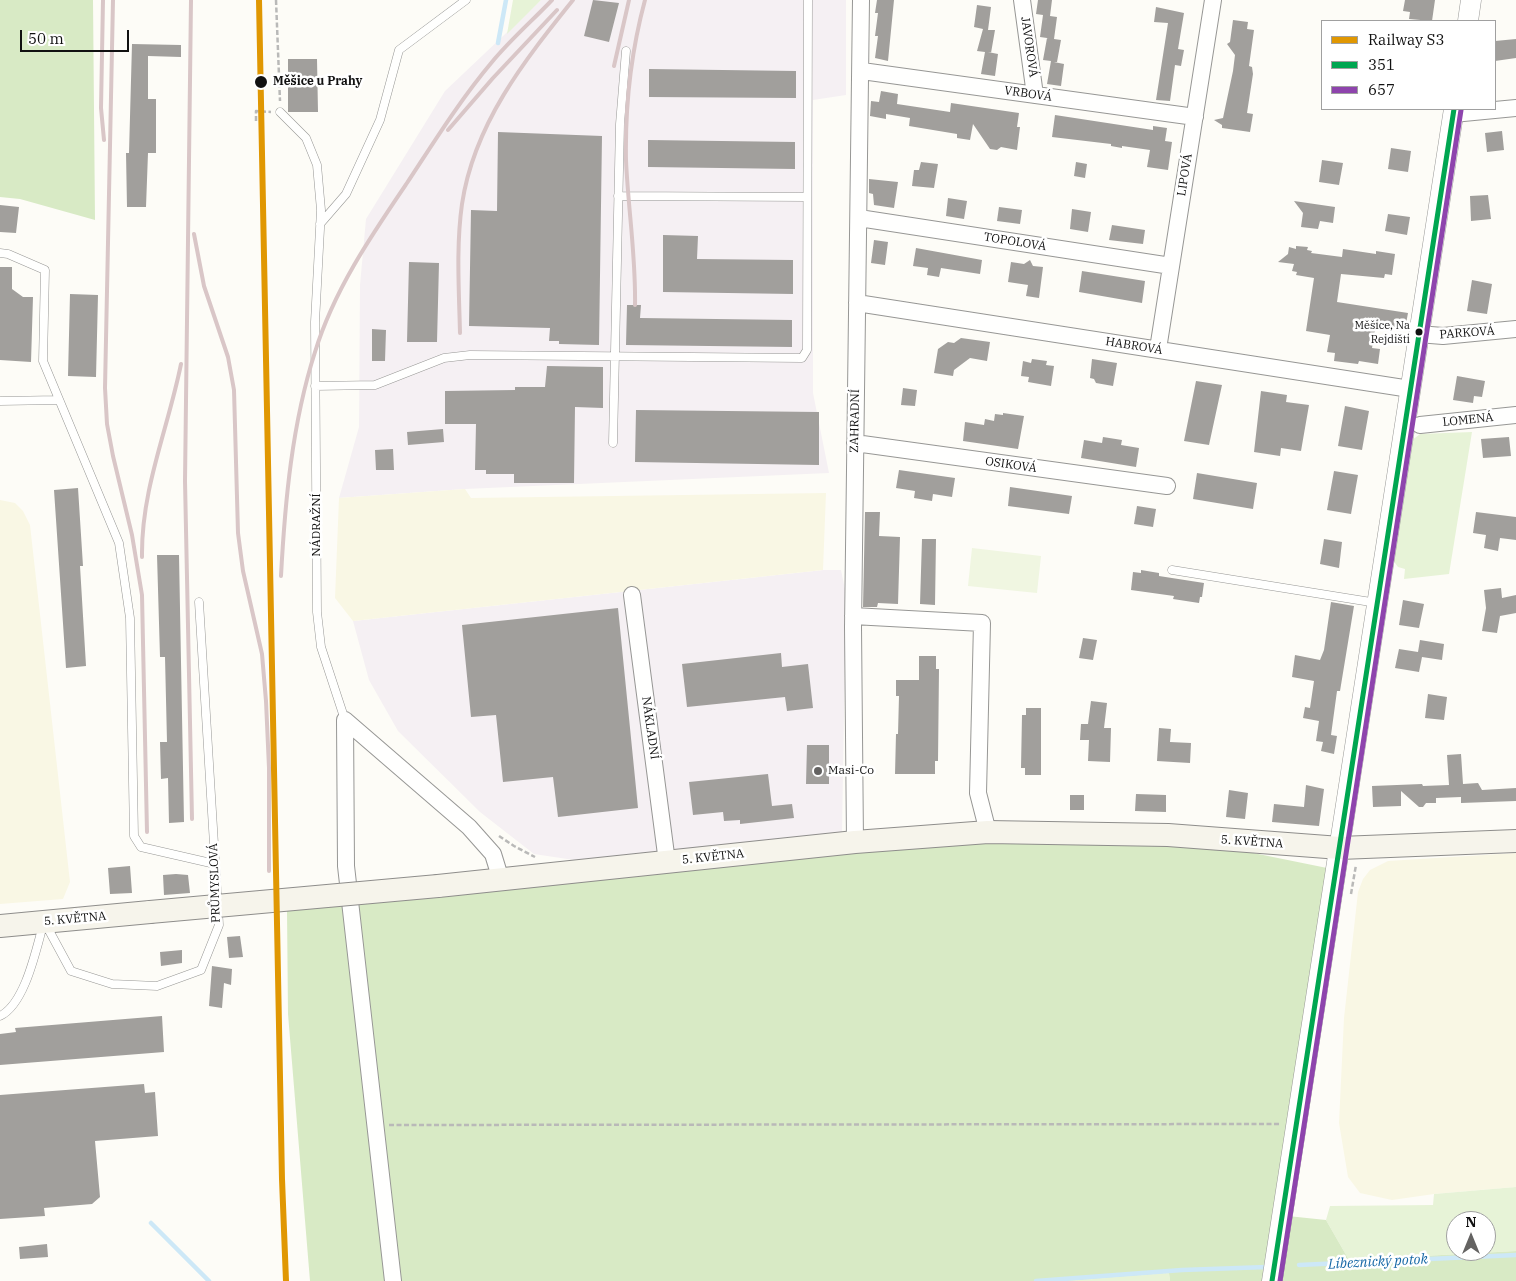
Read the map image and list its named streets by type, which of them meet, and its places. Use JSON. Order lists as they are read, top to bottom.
{
  "streets": {
    "main road": ["5. KVĚTNA"],
    "street": [
      "JAVOROVÁ",
      "VRBOVÁ",
      "LIPOVÁ",
      "TOPOLOVÁ",
      "PARKOVÁ",
      "HABROVÁ",
      "LOMENÁ",
      "ZAHRADNÍ",
      "OSIKOVÁ",
      "NÁKLADNÍ"
    ],
    "lane": ["NÁDRAŽNÍ", "PRŮMYSLOVÁ"]
  },
  "crossings": [
    ["JAVOROVÁ", "VRBOVÁ"],
    ["VRBOVÁ", "LIPOVÁ"],
    ["VRBOVÁ", "ZAHRADNÍ"],
    ["LIPOVÁ", "TOPOLOVÁ"],
    ["LIPOVÁ", "HABROVÁ"],
    ["TOPOLOVÁ", "ZAHRADNÍ"],
    ["HABROVÁ", "ZAHRADNÍ"],
    ["ZAHRADNÍ", "OSIKOVÁ"],
    ["ZAHRADNÍ", "5. KVĚTNA"],
    ["NÁKLADNÍ", "5. KVĚTNA"],
    ["5. KVĚTNA", "PRŮMYSLOVÁ"]
  ],
  "water": ["Líbeznický potok"],
  "places": ["Měšice u Prahy", "Měšice, Na Rejdišti", "Masi-Co"],
  "lines": ["rail line S3", "transit line 351", "transit line 657"],
  "legend": ["Railway S3", "351", "657"],
  "scale_bar": "50 m",
  "north": "top"
}
